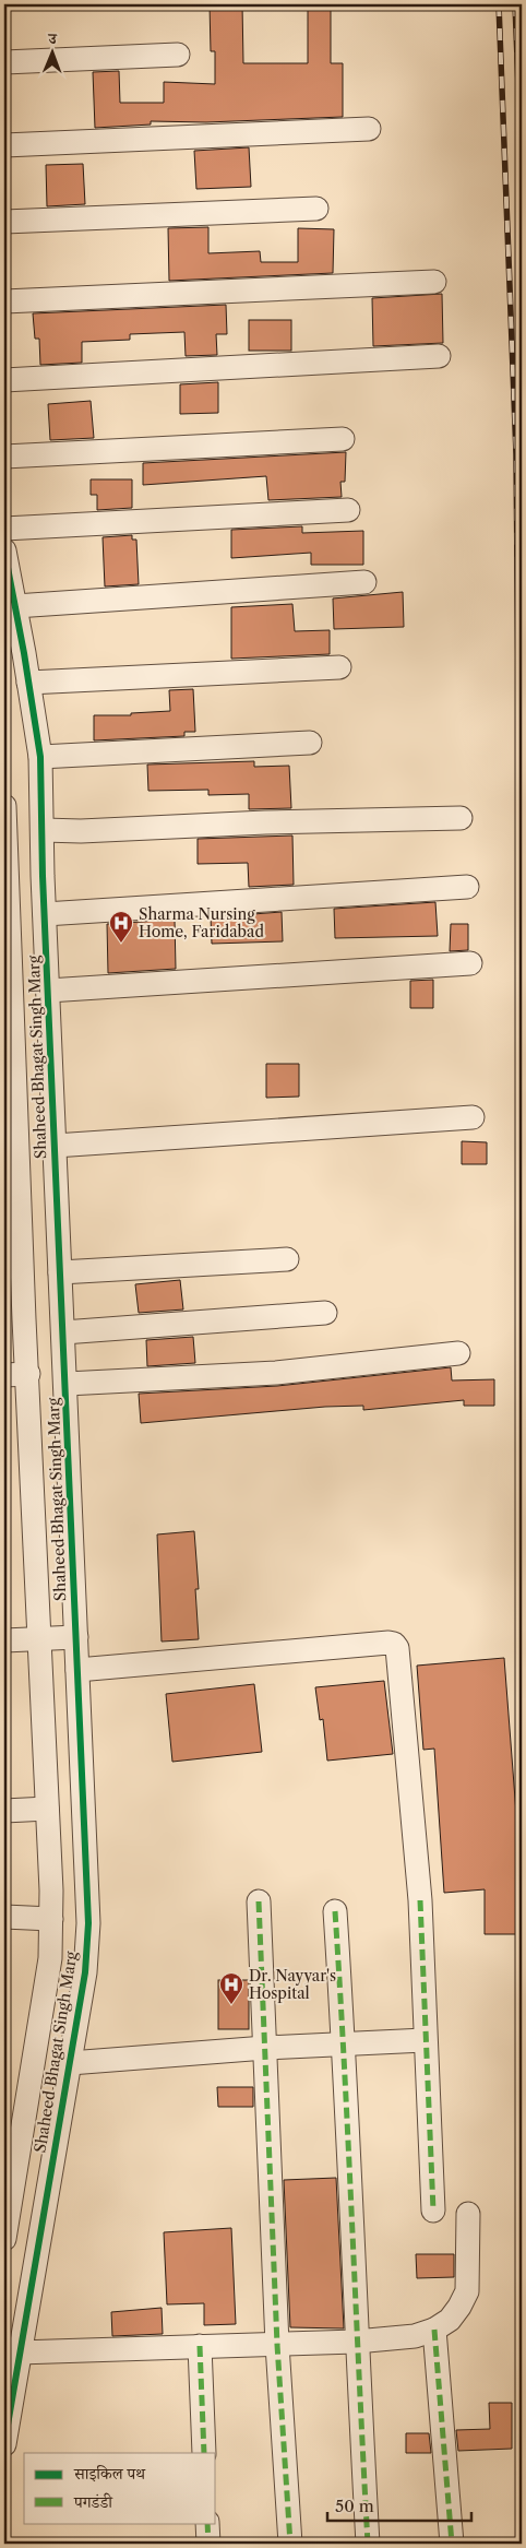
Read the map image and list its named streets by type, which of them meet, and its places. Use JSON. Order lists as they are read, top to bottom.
{
  "streets": {
    "street": ["Shaheed Bhagat Singh Marg"]
  },
  "places": {
    "hospital": ["Sharma Nursing Home, Faridabad", "Dr. Nayyar's Hospital"]
  },
  "legend": ["साइकिल पथ", "पगडंडी"],
  "scale_bar": "50 m",
  "north": "top"
}
